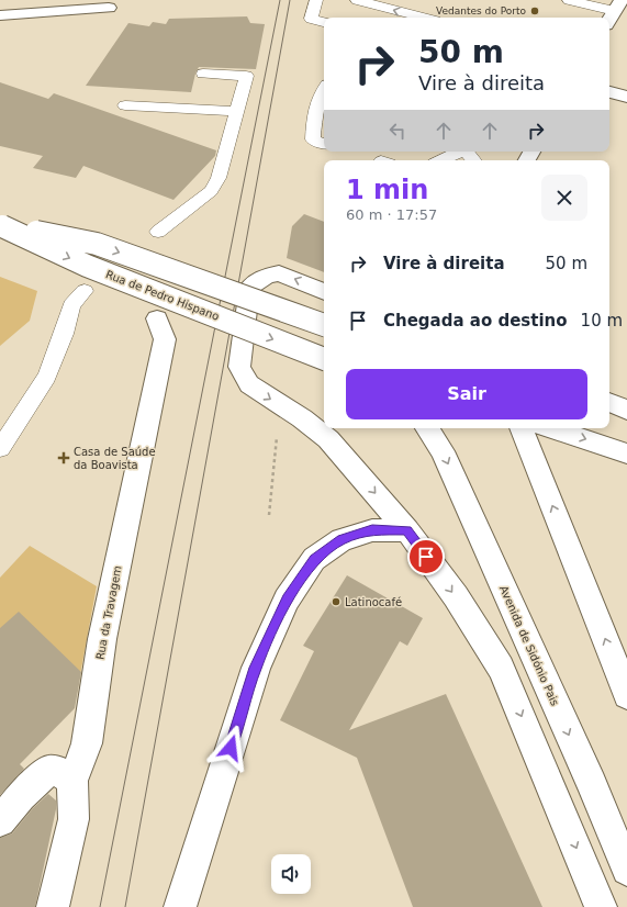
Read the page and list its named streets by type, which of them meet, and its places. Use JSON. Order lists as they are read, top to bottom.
{
  "streets": {
    "street": ["Rua de Pedro Hispano", "Rua da Travagem", "Avenida de Sidónio Pais"]
  },
  "one_way": ["Rua de Pedro Hispano"],
  "places": {
    "other": ["Vedantes do Porto", "Latinocafé"],
    "health": ["Casa de Saúde da Boavista"]
  },
  "page": {
    "turn": ["50 m", "Vire à direita"],
    "heading": ["1 min", "60 m · 17:57"],
    "list": [
      {
        "name": "Vire à direita",
        "value": "50 m"
      },
      {
        "name": "Chegada ao destino",
        "value": "10 m"
      }
    ],
    "buttons": "Sair"
  }
}
